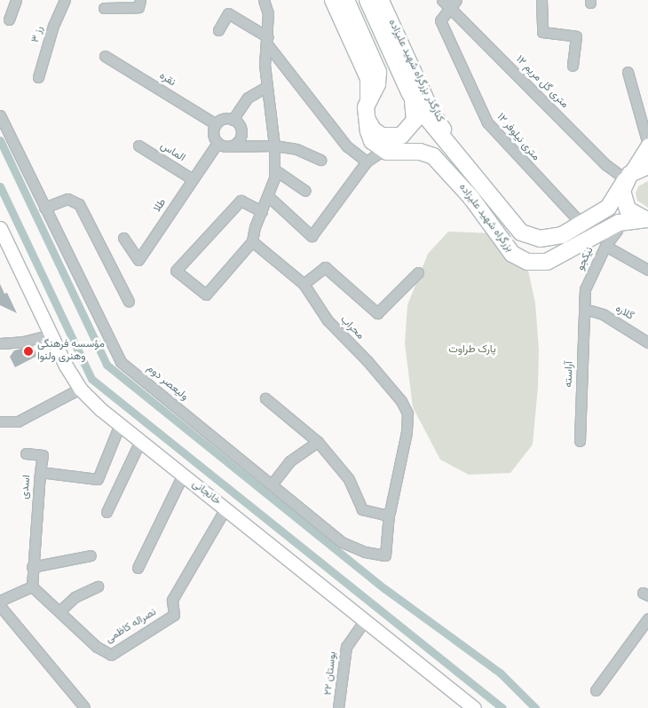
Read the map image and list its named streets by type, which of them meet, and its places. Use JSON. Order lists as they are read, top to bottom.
{
  "streets": {
    "highway": ["بزرگراه شهید علیزاده"],
    "main road": ["کنارگذر بزرگراه شهید علیزاده", "خانجانی"],
    "street": [
      "رز ۳",
      "نقره",
      "۱۲ متری گل مریم",
      "۱۲ متری نیلوفر",
      "الماس",
      "طلا",
      "نیکجو",
      "گلاره",
      "محراب",
      "آراسته",
      "ولیعصر دوم",
      "اسدی",
      "نصراله کاظمی",
      "بوستان ۲۲"
    ]
  },
  "crossings": [
    ["کنارگذر بزرگراه شهید علیزاده", "بزرگراه شهید علیزاده"],
    ["نقره", "طلا"],
    ["۱۲ متری گل مریم", "۱۲ متری نیلوفر"],
    ["۱۲ متری گل مریم", "بزرگراه شهید علیزاده"],
    ["۱۲ متری نیلوفر", "بزرگراه شهید علیزاده"],
    ["الماس", "طلا"],
    ["بزرگراه شهید علیزاده", "نیکجو"],
    ["نیکجو", "گلاره"],
    ["نیکجو", "آراسته"],
    ["گلاره", "آراسته"],
    ["محراب", "ولیعصر دوم"],
    ["اسدی", "خانجانی"],
    ["اسدی", "نصراله کاظمی"],
    ["خانجانی", "نصراله کاظمی"],
    ["خانجانی", "بوستان ۲۲"]
  ],
  "parks": ["پارک طراوت"],
  "places": ["مؤسسه فرهنگی وهنری ولنوا"]
}
